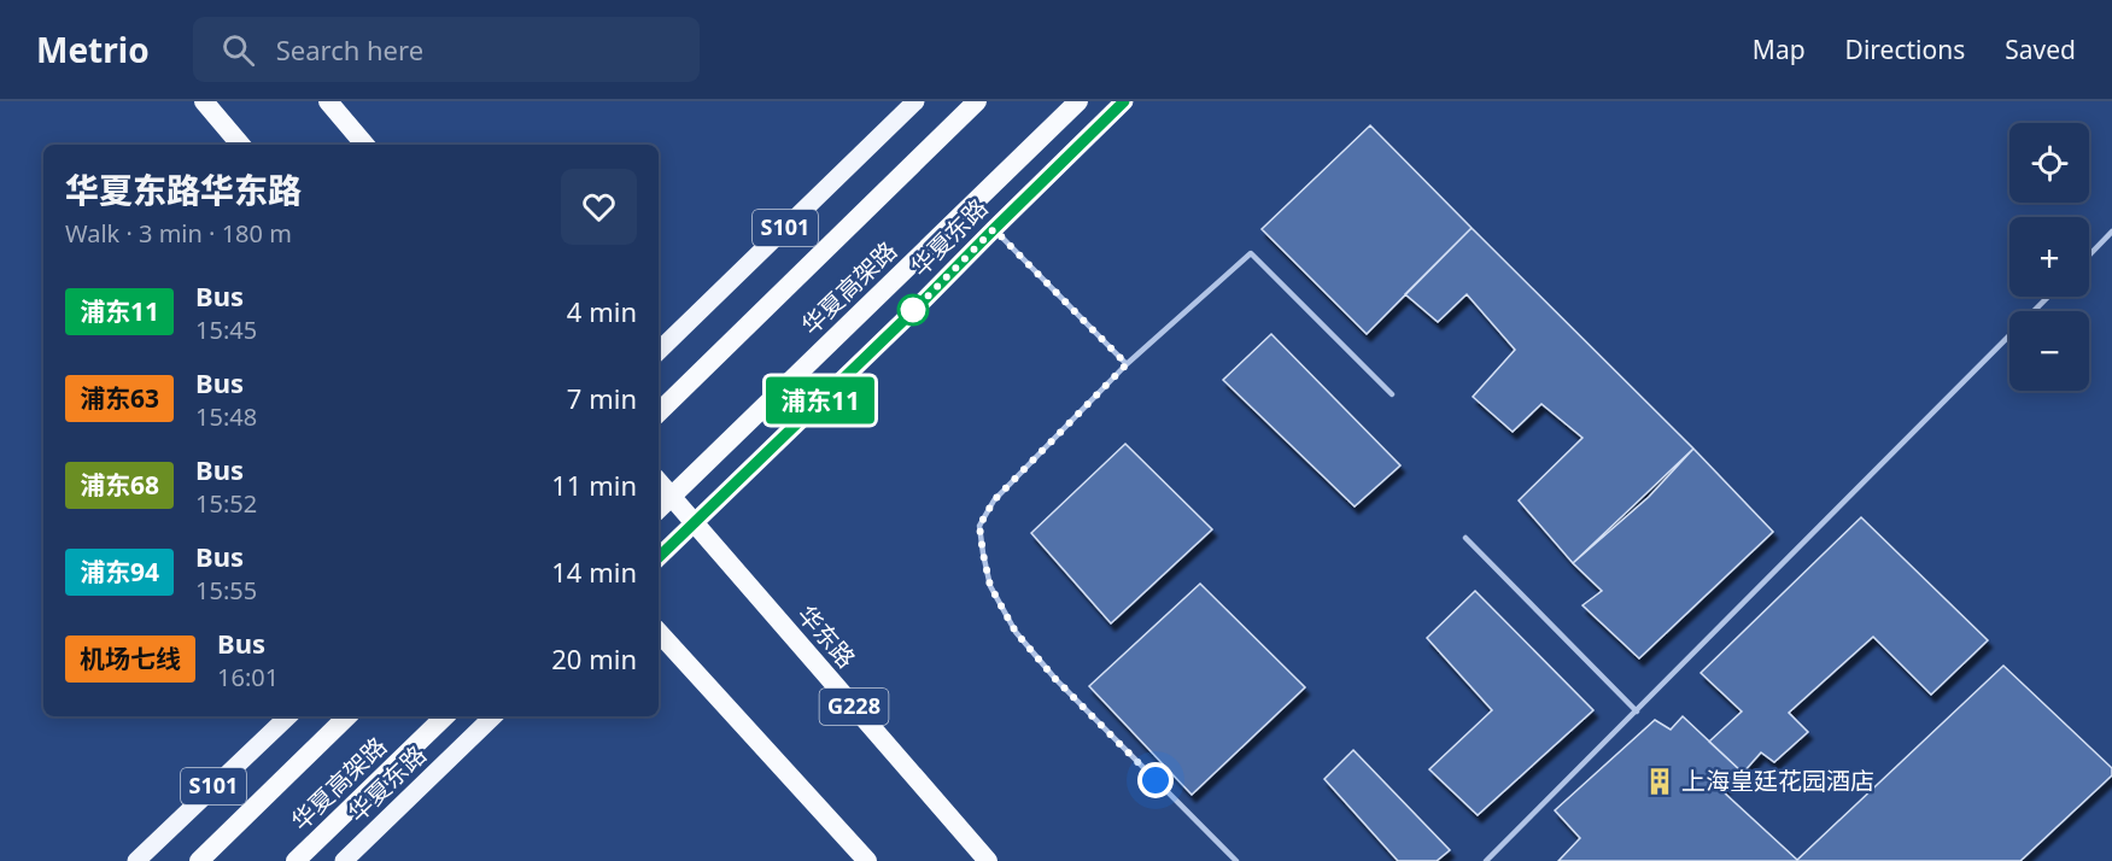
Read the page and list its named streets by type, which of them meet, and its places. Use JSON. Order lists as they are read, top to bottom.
{
  "streets": {
    "highway": ["华夏高架路", "华东路", "G228"],
    "main road": ["S101", "华夏东路"]
  },
  "crossings": [
    ["华夏东路", "华东路"]
  ],
  "places": {
    "building": ["上海皇廷花园酒店"]
  },
  "lines": ["bus line 浦东11"],
  "page": {
    "header": "Metrio",
    "search": "Search here",
    "nav": ["Map", "Directions", "Saved"],
    "on_map": "浦东11",
    "map_buttons": ["+", "−"],
    "heading": ["华夏东路华东路", "Walk · 3 min · 180 m"],
    "list": [
      {
        "mark": "浦东11",
        "name": "Bus",
        "note": "15:45",
        "value": "4 min"
      },
      {
        "mark": "浦东63",
        "name": "Bus",
        "note": "15:48",
        "value": "7 min"
      },
      {
        "mark": "浦东68",
        "name": "Bus",
        "note": "15:52",
        "value": "11 min"
      },
      {
        "mark": "浦东94",
        "name": "Bus",
        "note": "15:55",
        "value": "14 min"
      },
      {
        "mark": "机场七线",
        "name": "Bus",
        "note": "16:01",
        "value": "20 min"
      }
    ]
  }
}
